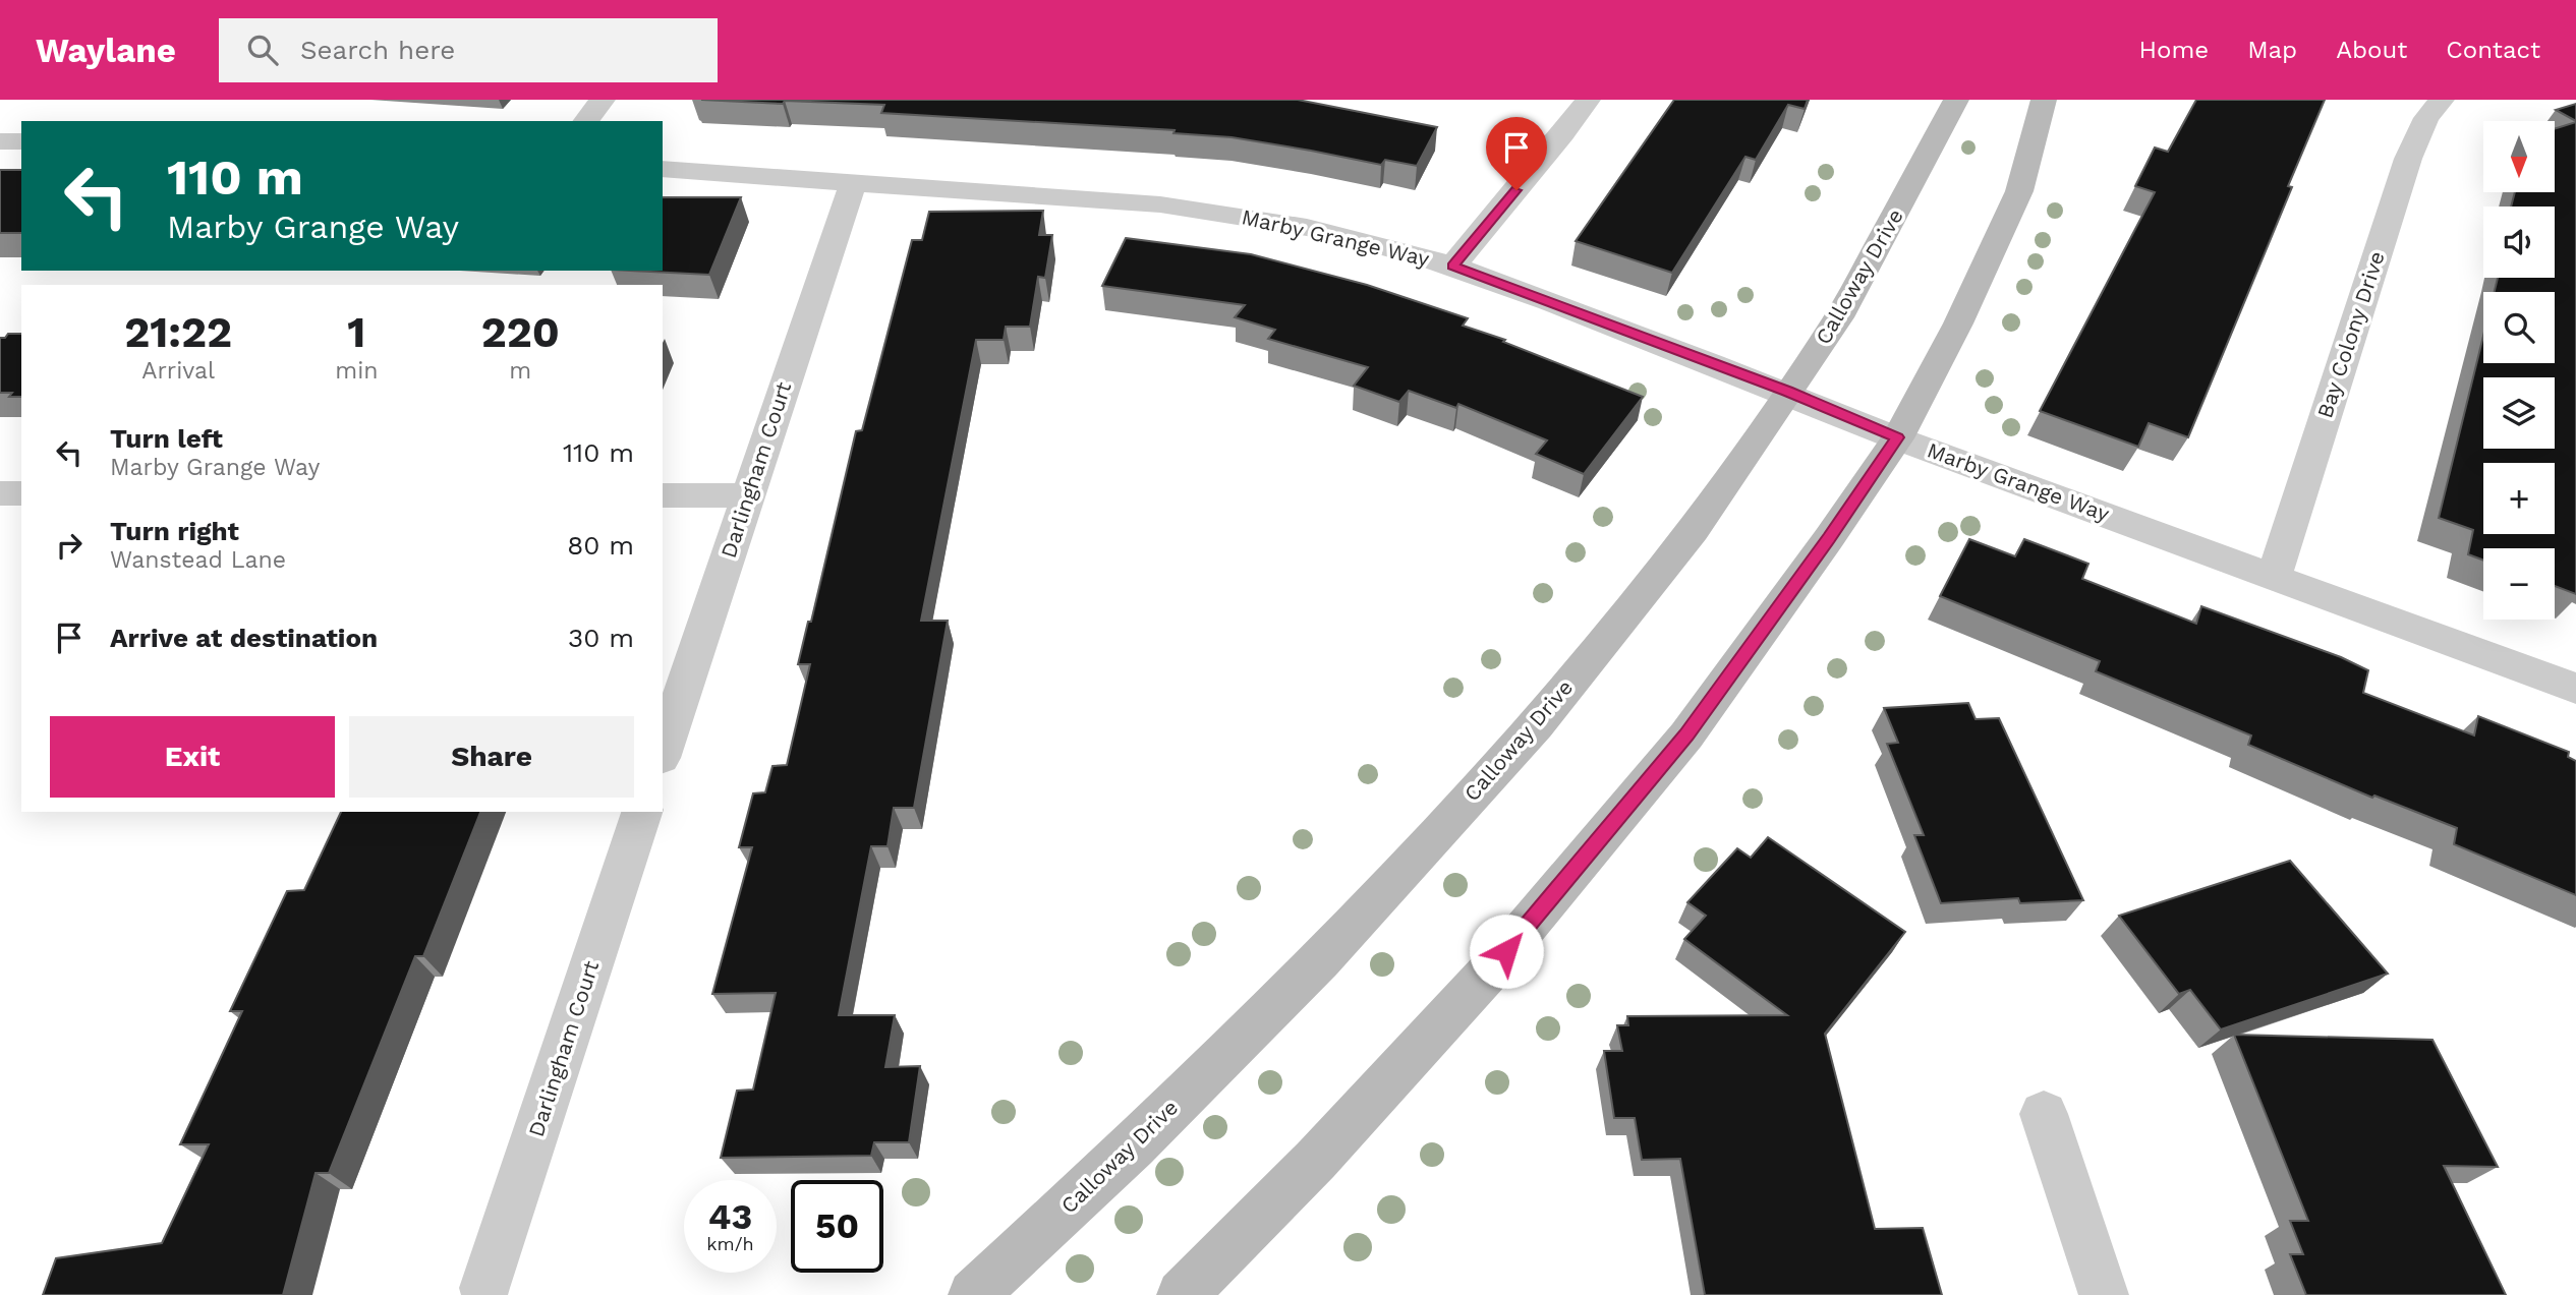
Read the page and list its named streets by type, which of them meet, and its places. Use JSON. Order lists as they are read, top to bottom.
{
  "streets": {
    "main road": ["Calloway Drive"],
    "street": ["Marby Grange Way", "Bay Colony Drive", "Darlingham Court"]
  },
  "crossings": [
    ["Marby Grange Way", "Calloway Drive"],
    ["Marby Grange Way", "Bay Colony Drive"],
    ["Marby Grange Way", "Darlingham Court"]
  ],
  "north": "bottom",
  "page": {
    "header": "Waylane",
    "search": "Search here",
    "nav": [
      "Home",
      "Map",
      "About",
      "Contact"
    ],
    "map_buttons": ["+", "−"],
    "turn": ["110 m", "Marby Grange Way"],
    "eta": [
      "21:22",
      "Arrival",
      "1",
      "min",
      "220",
      "m"
    ],
    "list": [
      {
        "name": "Turn left",
        "note": "Marby Grange Way",
        "value": "110 m"
      },
      {
        "name": "Turn right",
        "note": "Wanstead Lane",
        "value": "80 m"
      },
      {
        "name": "Arrive at destination",
        "value": "30 m"
      }
    ],
    "buttons": ["Exit", "Share"],
    "speed": "43 km/h",
    "limit": "50"
  }
}
